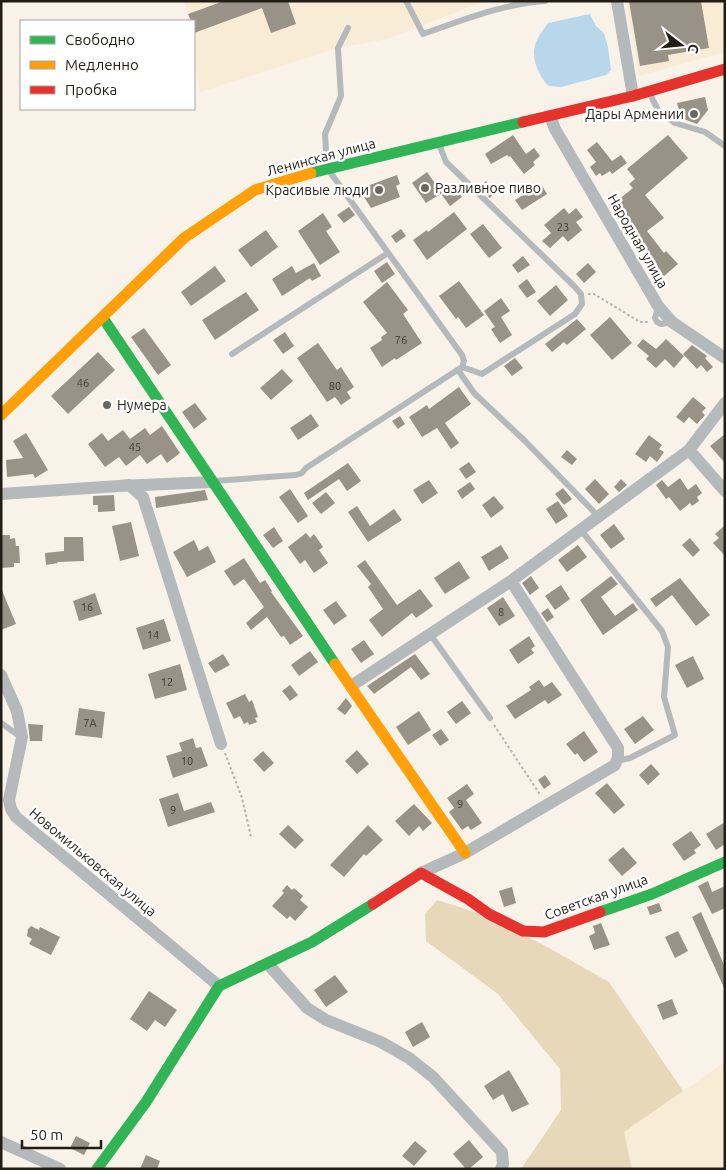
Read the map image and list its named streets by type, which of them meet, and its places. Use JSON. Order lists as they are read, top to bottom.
{
  "streets": {
    "street": [
      "Ленинская улица",
      "Народная улица",
      "Новомильковская улица",
      "Советская улица"
    ]
  },
  "crossings": [
    ["Ленинская улица", "Народная улица"]
  ],
  "places": [
    "Дары Армении",
    "Разливное пиво",
    "Красивые люди",
    "Нумера"
  ],
  "house_numbers": [
    "23",
    "76",
    "46",
    "80",
    "45",
    "16",
    "8",
    "14",
    "12",
    "7А",
    "10",
    "9",
    "9"
  ],
  "legend": ["Свободно", "Медленно", "Пробка"],
  "scale_bar": "50 m",
  "north": "right"
}
